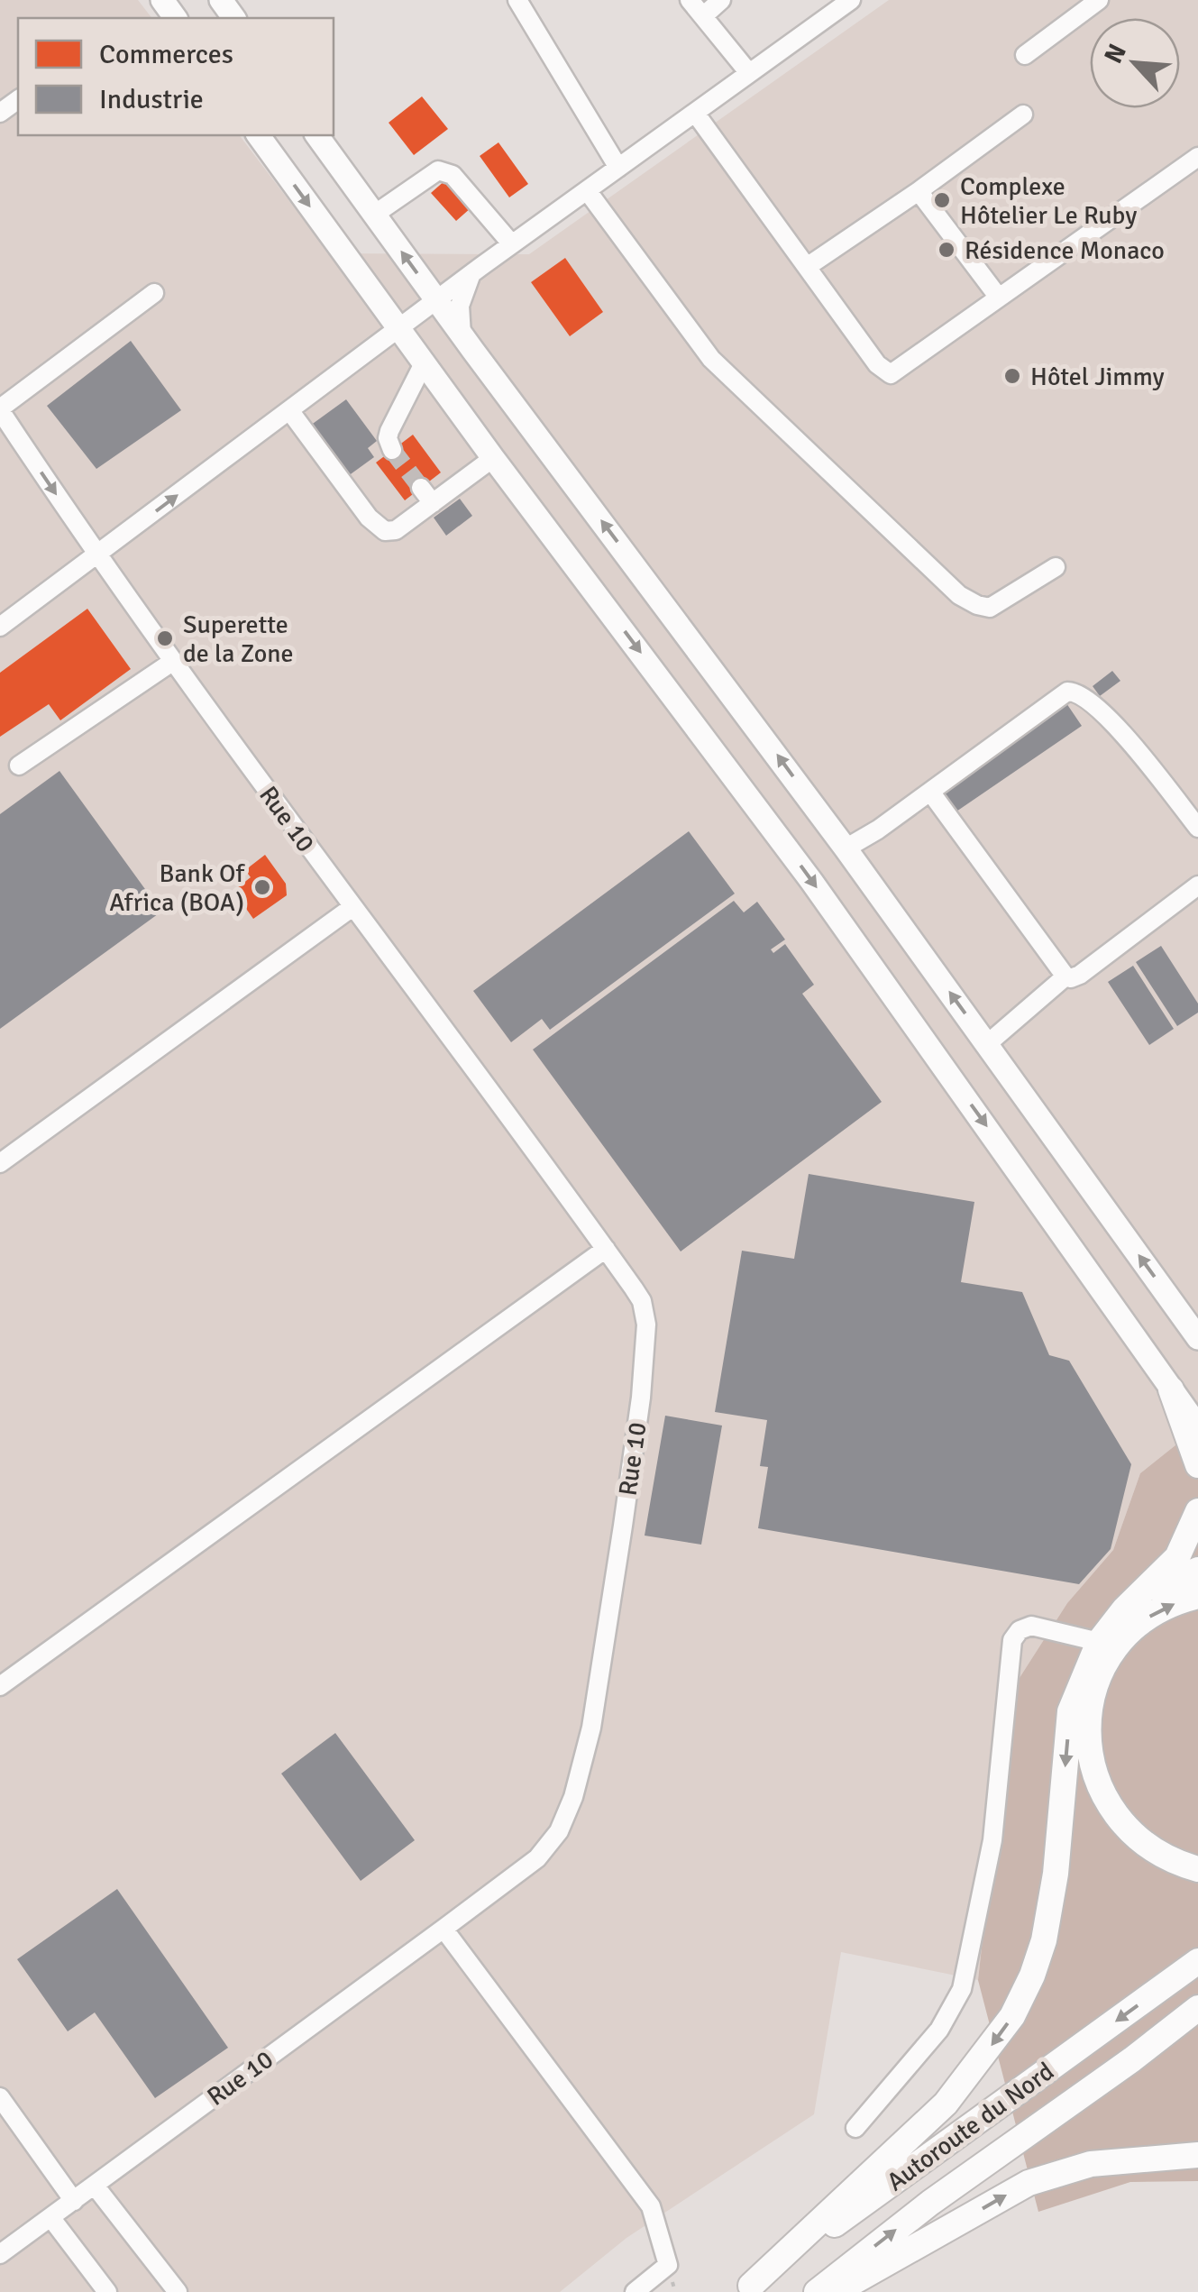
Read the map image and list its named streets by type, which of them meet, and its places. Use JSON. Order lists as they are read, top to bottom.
{
  "streets": {
    "highway": ["Autoroute du Nord"],
    "street": ["Rue 10"]
  },
  "places": [
    "Complexe Hôtelier Le Ruby",
    "Résidence Monaco",
    "Hôtel Jimmy",
    "Superette de la Zone",
    "Bank Of Africa (BOA)"
  ],
  "legend": ["Commerces", "Industrie"],
  "north": "top left"
}
